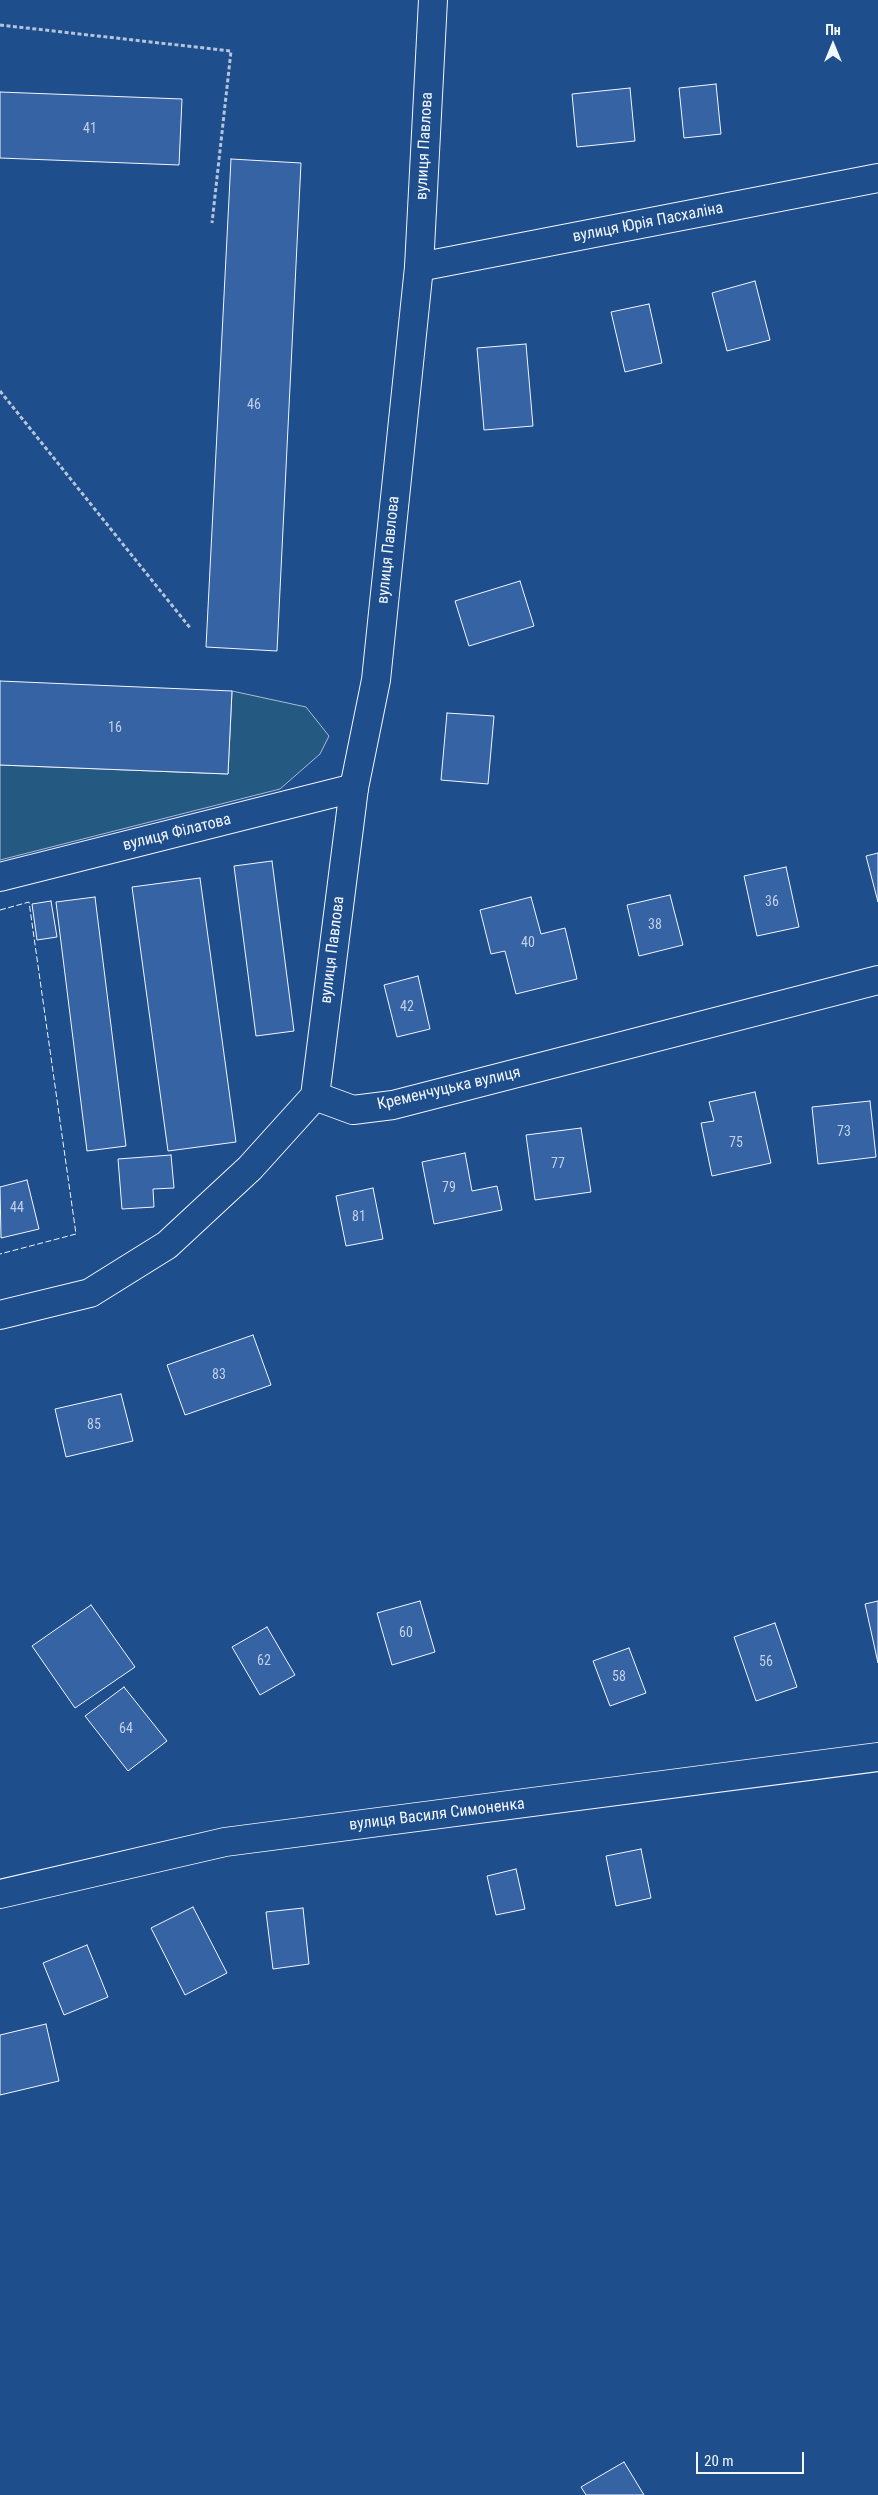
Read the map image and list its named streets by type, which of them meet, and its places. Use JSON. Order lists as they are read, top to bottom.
{
  "streets": {
    "street": [
      "вулиця Павлова",
      "вулиця Юрія Пасхаліна",
      "вулиця Філатова",
      "Кременчуцька вулиця",
      "вулиця Василя Симоненка"
    ]
  },
  "crossings": [
    ["вулиця Павлова", "вулиця Юрія Пасхаліна"],
    ["вулиця Павлова", "вулиця Філатова"],
    ["вулиця Павлова", "Кременчуцька вулиця"]
  ],
  "house_numbers": [
    "41",
    "46",
    "16",
    "36",
    "38",
    "40",
    "42",
    "73",
    "75",
    "77",
    "79",
    "44",
    "81",
    "83",
    "85",
    "60",
    "62",
    "56",
    "58",
    "64"
  ],
  "scale_bar": "20 m",
  "north": "top"
}
